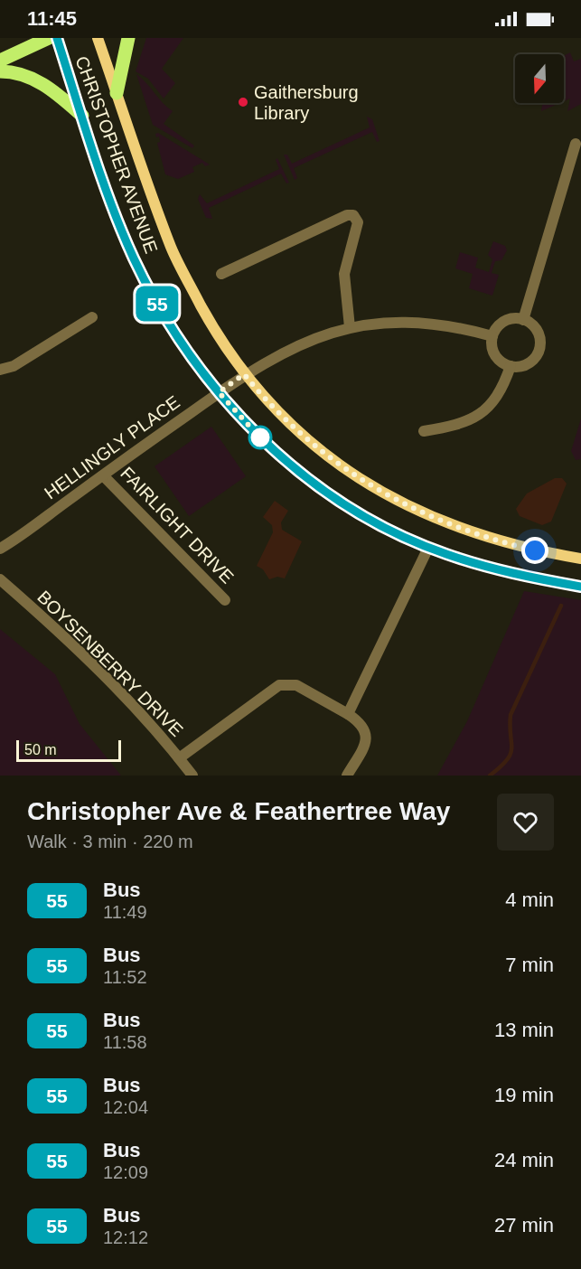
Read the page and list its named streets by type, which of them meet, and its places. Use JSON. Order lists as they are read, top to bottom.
{
  "streets": {
    "street": [
      "CHRISTOPHER AVENUE",
      "HELLINGLY PLACE",
      "FAIRLIGHT DRIVE",
      "BOYSENBERRY DRIVE"
    ]
  },
  "crossings": [
    ["CHRISTOPHER AVENUE", "HELLINGLY PLACE"],
    ["HELLINGLY PLACE", "FAIRLIGHT DRIVE"]
  ],
  "places": ["Gaithersburg Library"],
  "lines": ["bus line 55"],
  "scale_bar": "50 m",
  "north": "bottom",
  "page": {
    "status": "11:45",
    "on_map": "55",
    "scale": "50 m",
    "heading": ["Christopher Ave & Feathertree Way", "Walk · 3 min · 220 m"],
    "list": [
      {
        "mark": "55",
        "name": "Bus",
        "note": "11:49",
        "value": "4 min"
      },
      {
        "mark": "55",
        "name": "Bus",
        "note": "11:52",
        "value": "7 min"
      },
      {
        "mark": "55",
        "name": "Bus",
        "note": "11:58",
        "value": "13 min"
      },
      {
        "mark": "55",
        "name": "Bus",
        "note": "12:04",
        "value": "19 min"
      },
      {
        "mark": "55",
        "name": "Bus",
        "note": "12:09",
        "value": "24 min"
      },
      {
        "mark": "55",
        "name": "Bus",
        "note": "12:12",
        "value": "27 min"
      }
    ]
  }
}
